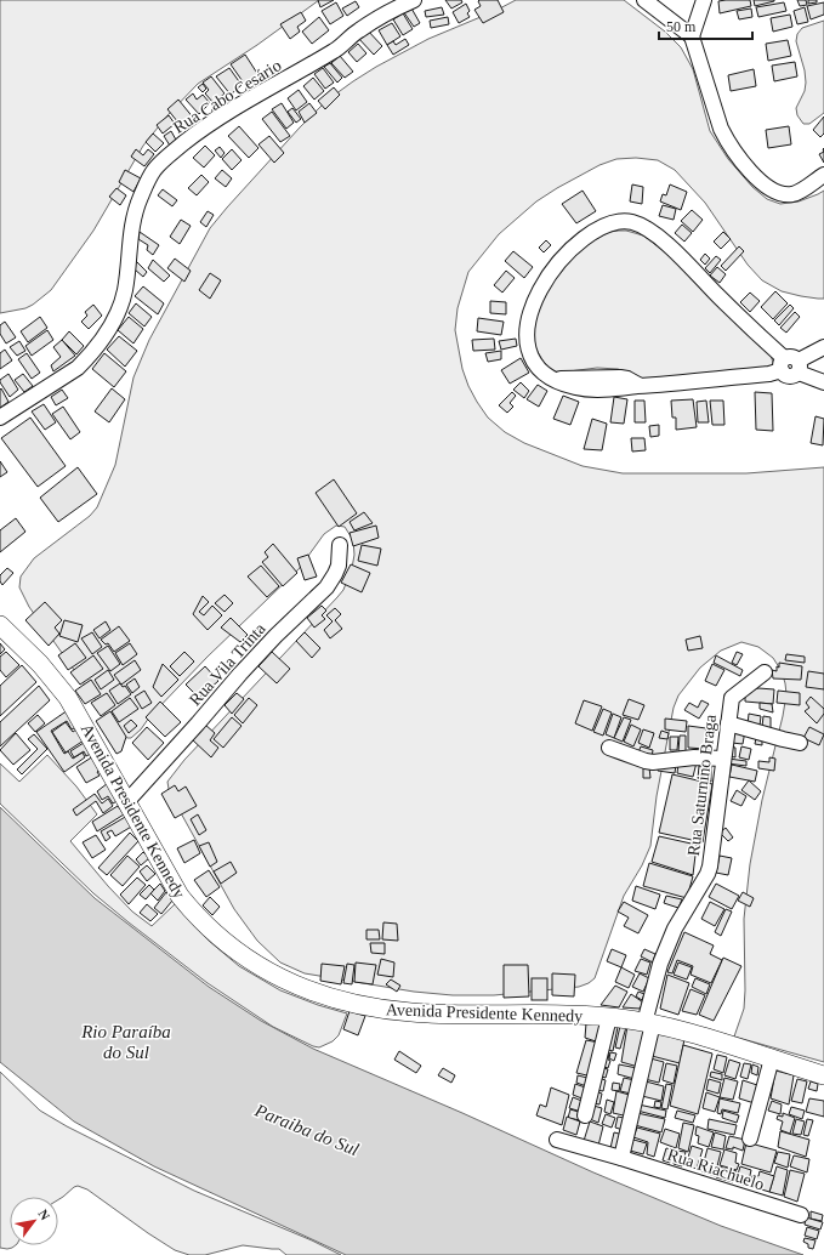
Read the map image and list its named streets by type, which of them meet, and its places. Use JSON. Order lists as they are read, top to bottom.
{
  "streets": {
    "main road": ["Avenida Presidente Kennedy"],
    "street": [
      "Rua Cabo Cesário",
      "Rua Vila Trinta",
      "Rua Saturnino Braga",
      "Rua Riachuelo"
    ]
  },
  "crossings": [
    ["Rua Vila Trinta", "Avenida Presidente Kennedy"],
    ["Rua Saturnino Braga", "Avenida Presidente Kennedy"]
  ],
  "water": ["Rio Paraíba do Sul", "Paraiba do Sul"],
  "scale_bar": "50 m",
  "north": "top right"
}
